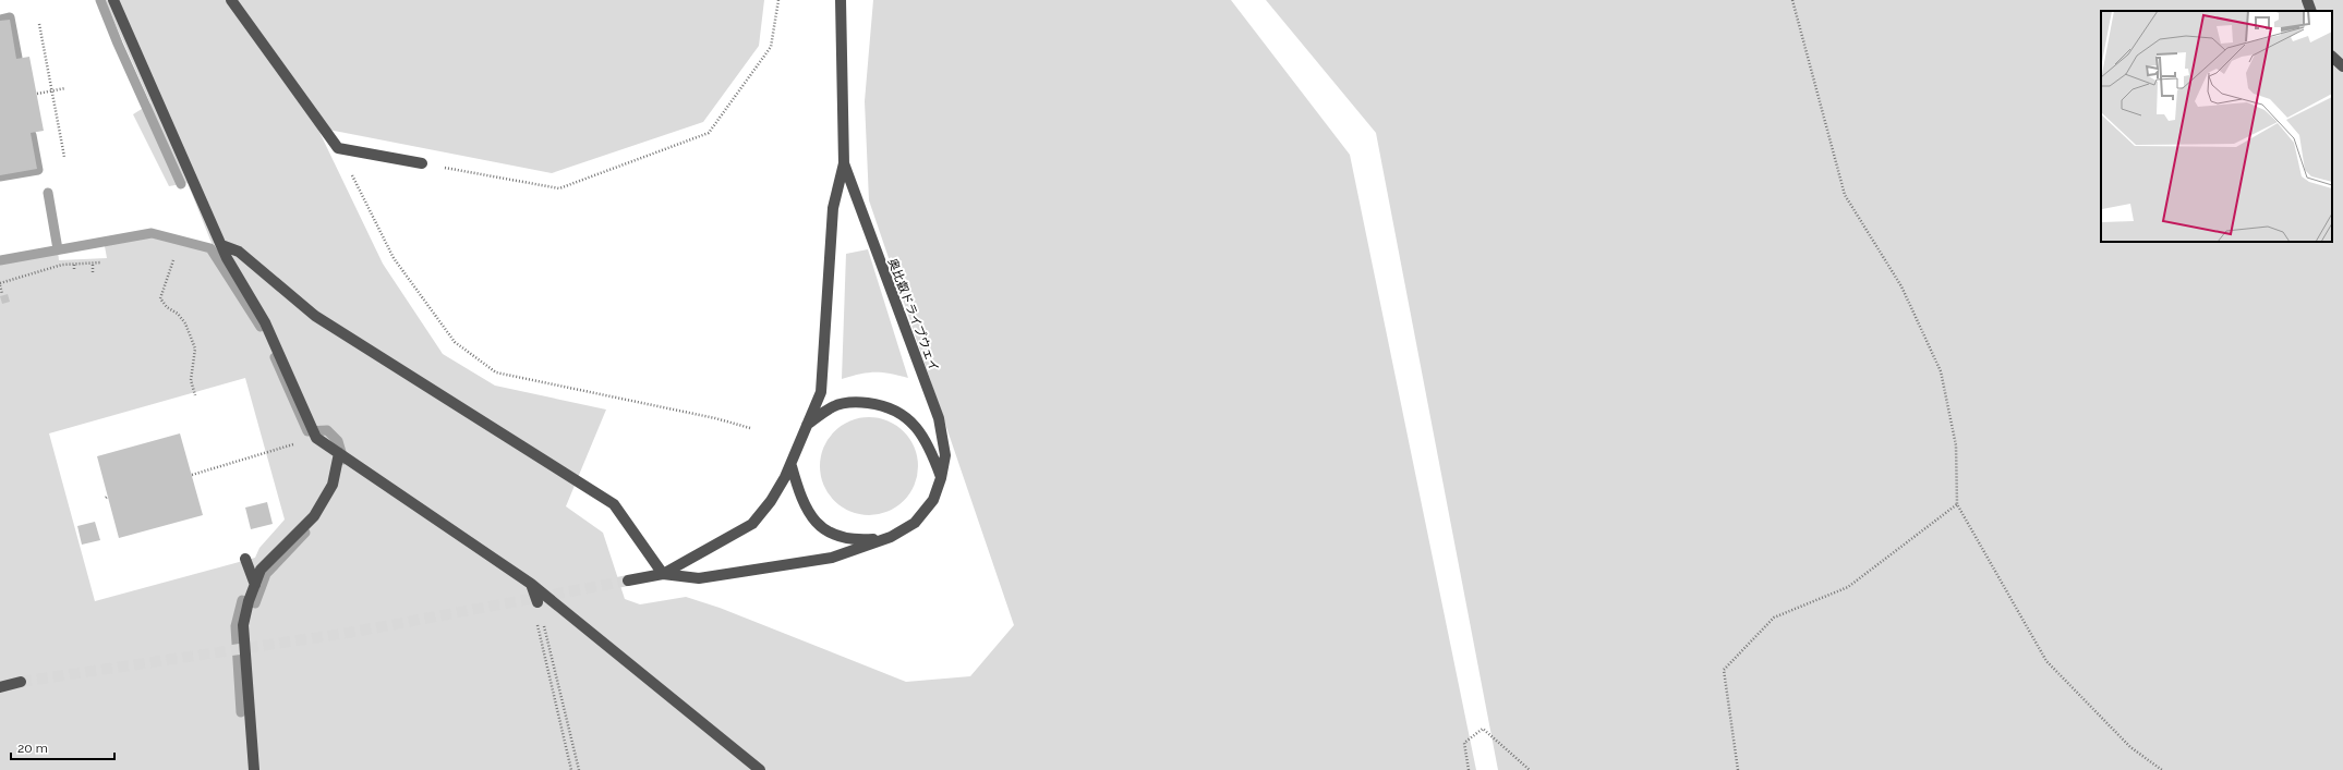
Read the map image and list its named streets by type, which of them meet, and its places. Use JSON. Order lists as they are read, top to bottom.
{
  "streets": {
    "street": ["奥比叡ドライブウェイ"]
  },
  "scale_bar": "20 m"
}
